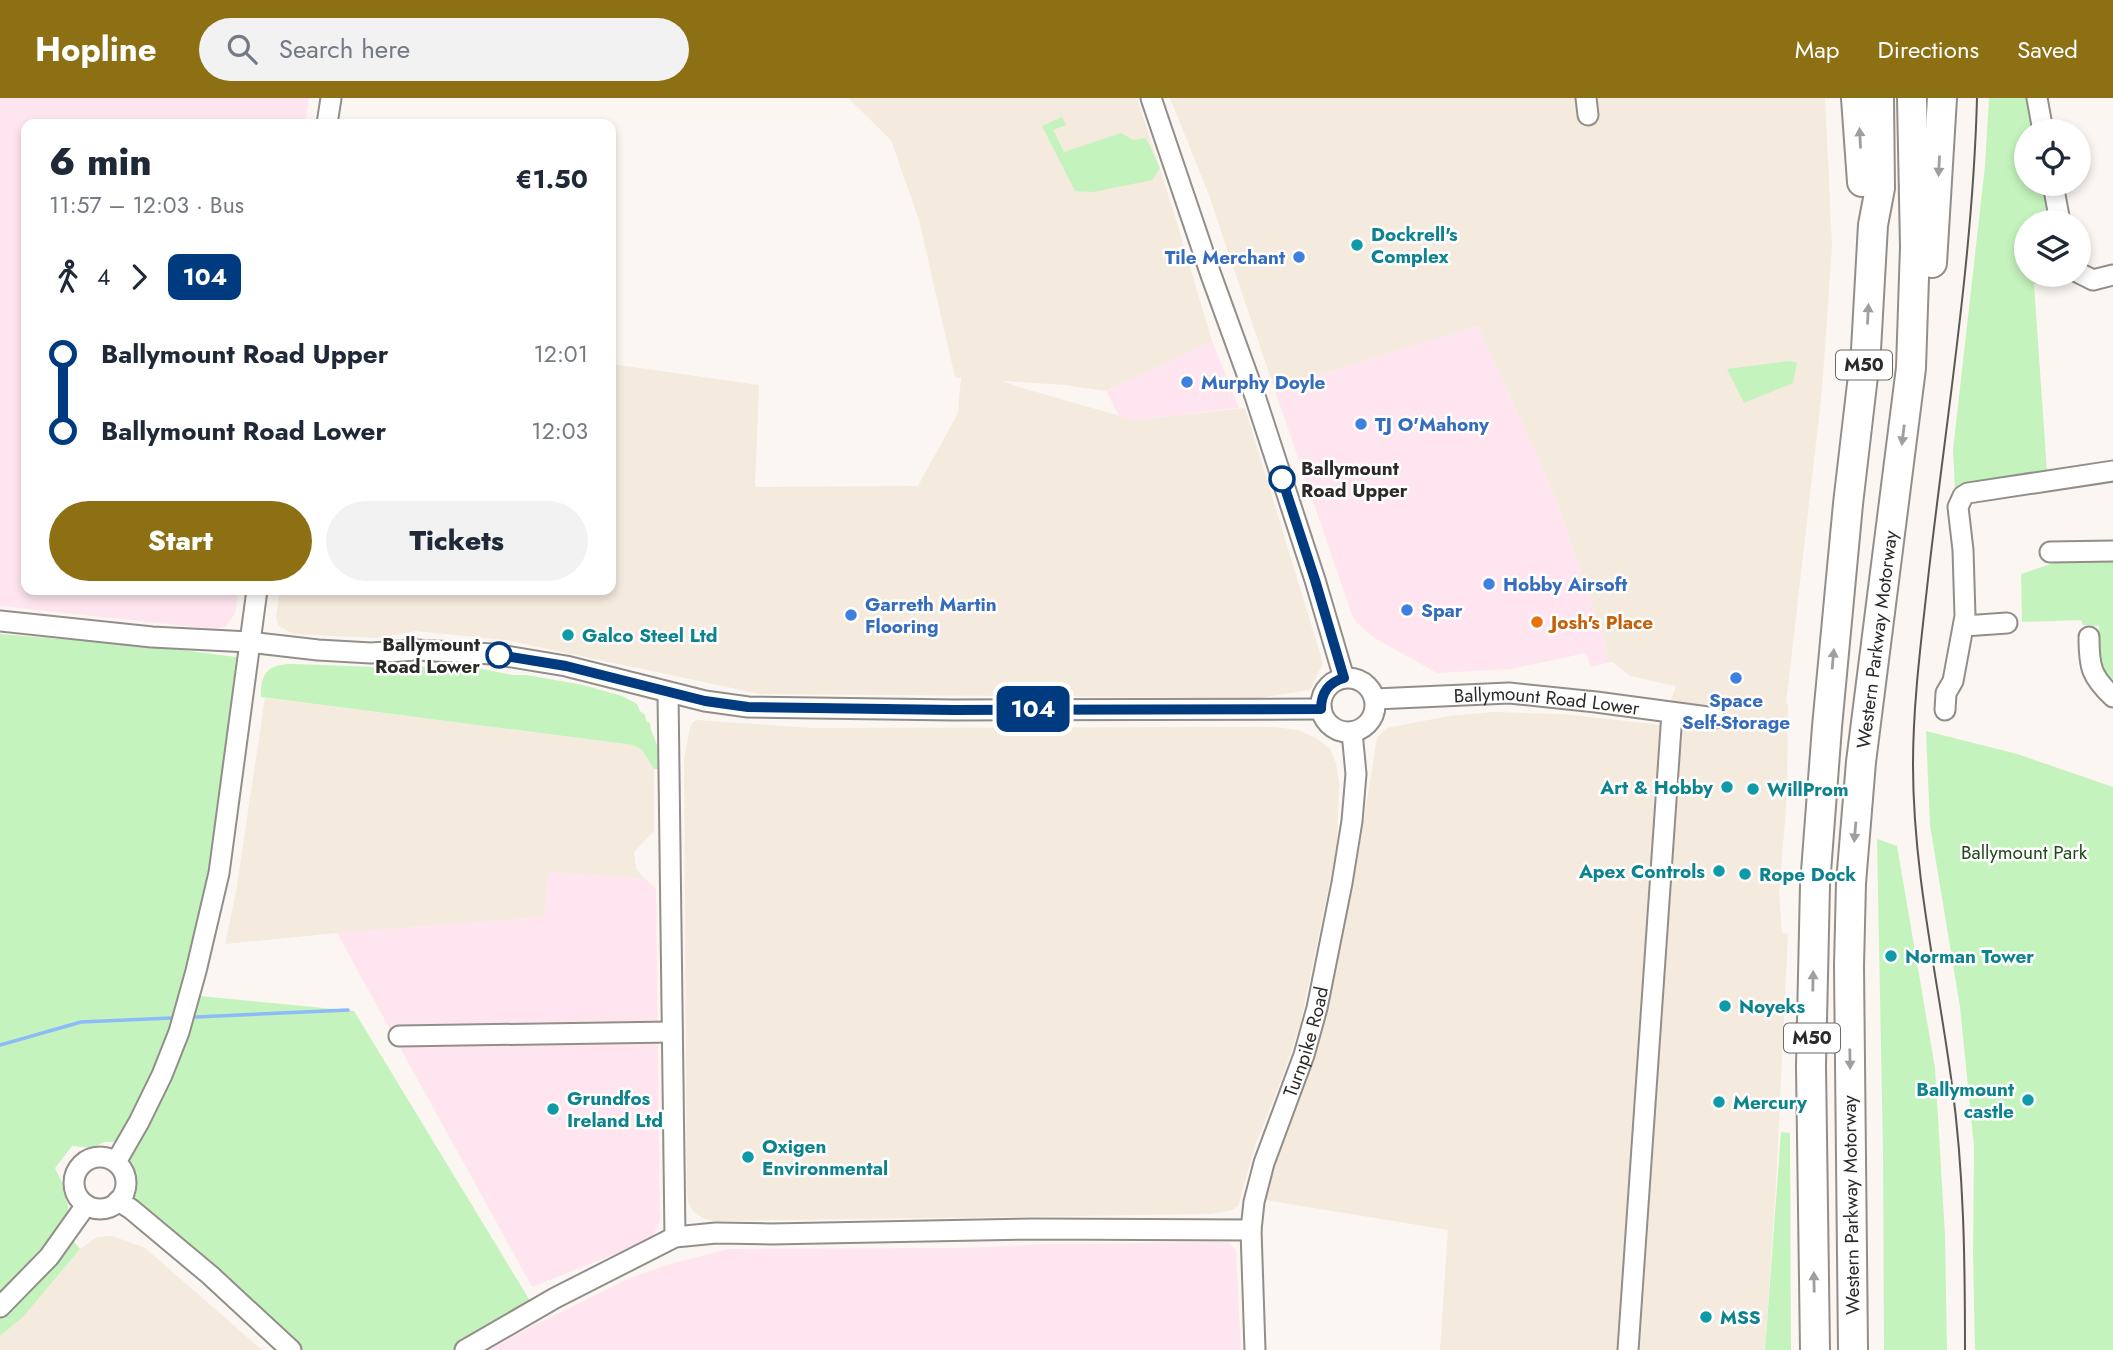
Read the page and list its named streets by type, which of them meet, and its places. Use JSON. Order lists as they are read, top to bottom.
{
  "streets": {
    "highway": ["M50", "Western Parkway Motorway"],
    "street": ["Ballymount Road Lower", "Turnpike Road"]
  },
  "crossings": [
    ["M50", "Western Parkway Motorway"],
    ["Ballymount Road Lower", "Turnpike Road"]
  ],
  "parks": ["Ballymount Park"],
  "places": [
    "Dockrell's Complex",
    "Tile Merchant",
    "Murphy Doyle",
    "TJ O'Mahony",
    "Ballymount Road Upper",
    "Hobby Airsoft",
    "Spar",
    "Garreth Martin Flooring",
    "Josh's Place",
    "Galco Steel Ltd",
    "Ballymount Road Lower",
    "Space Self-Storage",
    "Art & Hobby",
    "WillProm",
    "Apex Controls",
    "Rope Dock",
    "Norman Tower",
    "Noyeks",
    "Ballymount castle",
    "Mercury",
    "Grundfos Ireland Ltd",
    "Oxigen Environmental",
    "MSS"
  ],
  "lines": ["bus line 104"],
  "page": {
    "header": "Hopline",
    "search": "Search here",
    "nav": ["Map", "Directions", "Saved"],
    "on_map": "104",
    "heading": ["6 min", "11:57 – 12:03 · Bus", "€1.50"],
    "legs": ["4", "104"],
    "list": [
      {
        "name": "Ballymount Road Upper",
        "value": "12:01"
      },
      {
        "name": "Ballymount Road Lower",
        "value": "12:03"
      }
    ],
    "buttons": ["Start", "Tickets"]
  }
}
